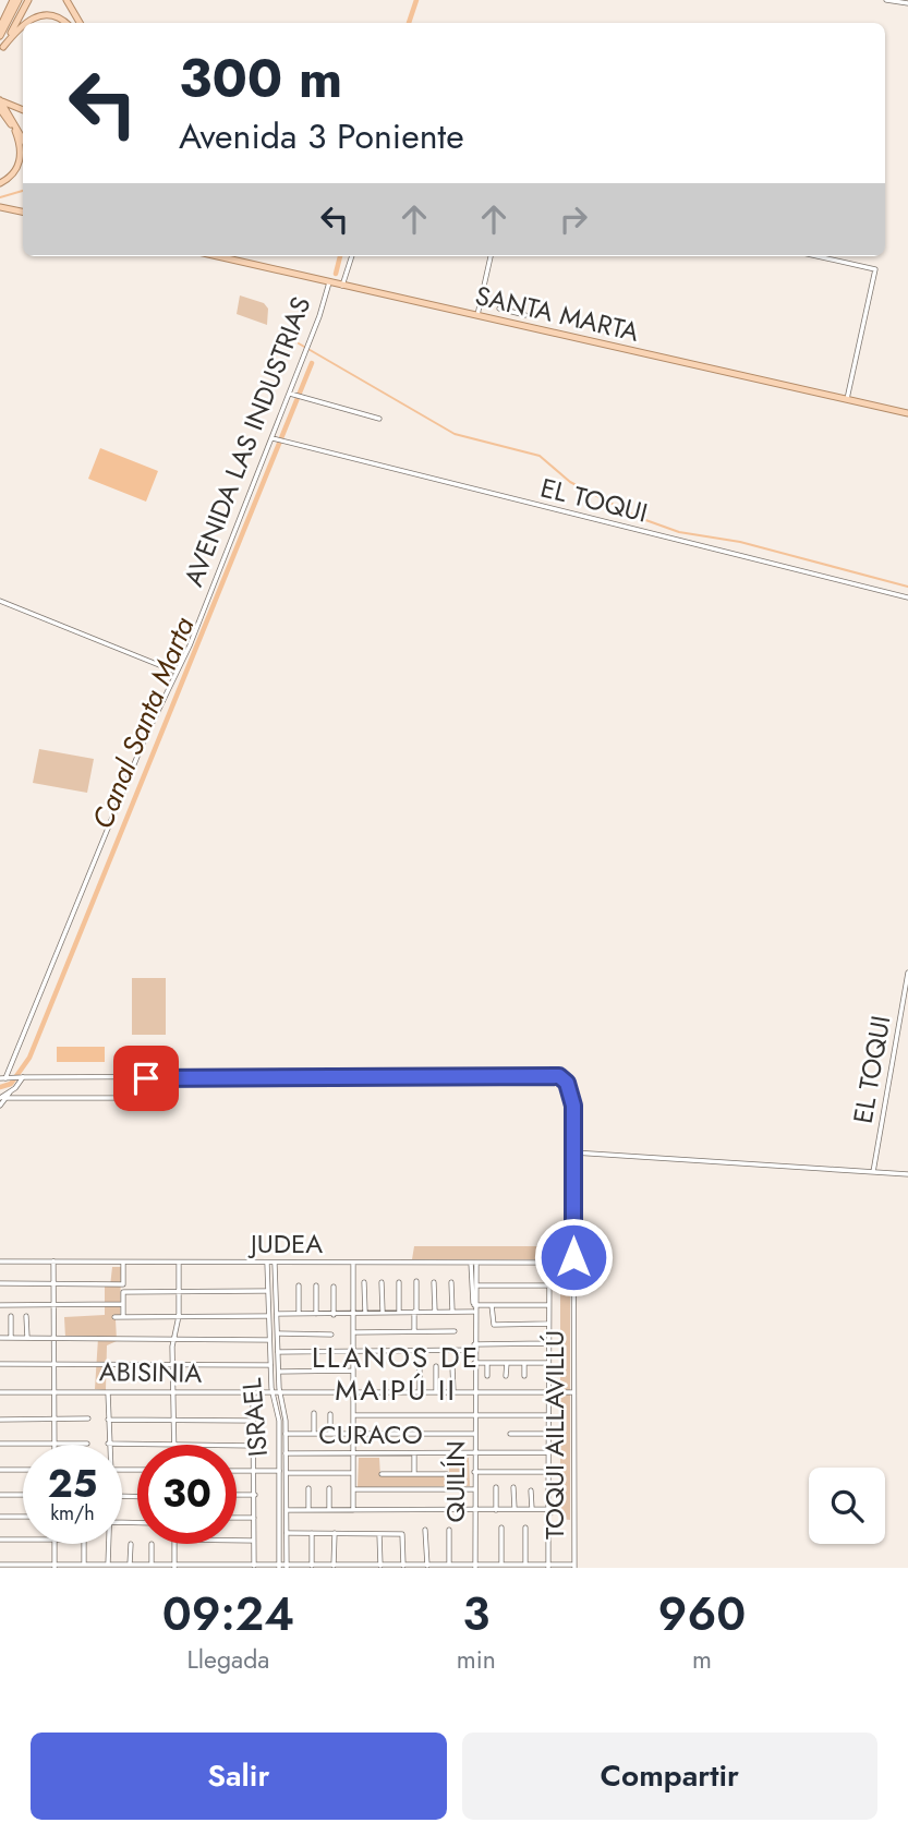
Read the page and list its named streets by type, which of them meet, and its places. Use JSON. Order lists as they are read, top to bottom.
{
  "streets": {
    "main road": ["SANTA MARTA"],
    "street": [
      "AVENIDA LAS INDUSTRIAS",
      "EL TOQUI",
      "JUDEA",
      "ABISINIA",
      "ISRAEL",
      "CURACO",
      "TOQUI AILLAVILLÚ",
      "QUILÍN"
    ]
  },
  "crossings": [
    ["SANTA MARTA", "AVENIDA LAS INDUSTRIAS"],
    ["AVENIDA LAS INDUSTRIAS", "EL TOQUI"],
    ["JUDEA", "ISRAEL"],
    ["JUDEA", "TOQUI AILLAVILLÚ"],
    ["JUDEA", "QUILÍN"],
    ["ABISINIA", "ISRAEL"],
    ["ABISINIA", "TOQUI AILLAVILLÚ"],
    ["ABISINIA", "QUILÍN"],
    ["ISRAEL", "CURACO"],
    ["CURACO", "QUILÍN"]
  ],
  "districts": ["LLANOS DE MAIPÚ II"],
  "water": ["Canal Santa Marta"],
  "page": {
    "turn": ["300 m", "Avenida 3 Poniente"],
    "speed": "25 km/h",
    "limit": "30",
    "eta": [
      "09:24",
      "Llegada",
      "3",
      "min",
      "960",
      "m"
    ],
    "buttons": ["Salir", "Compartir"]
  }
}
